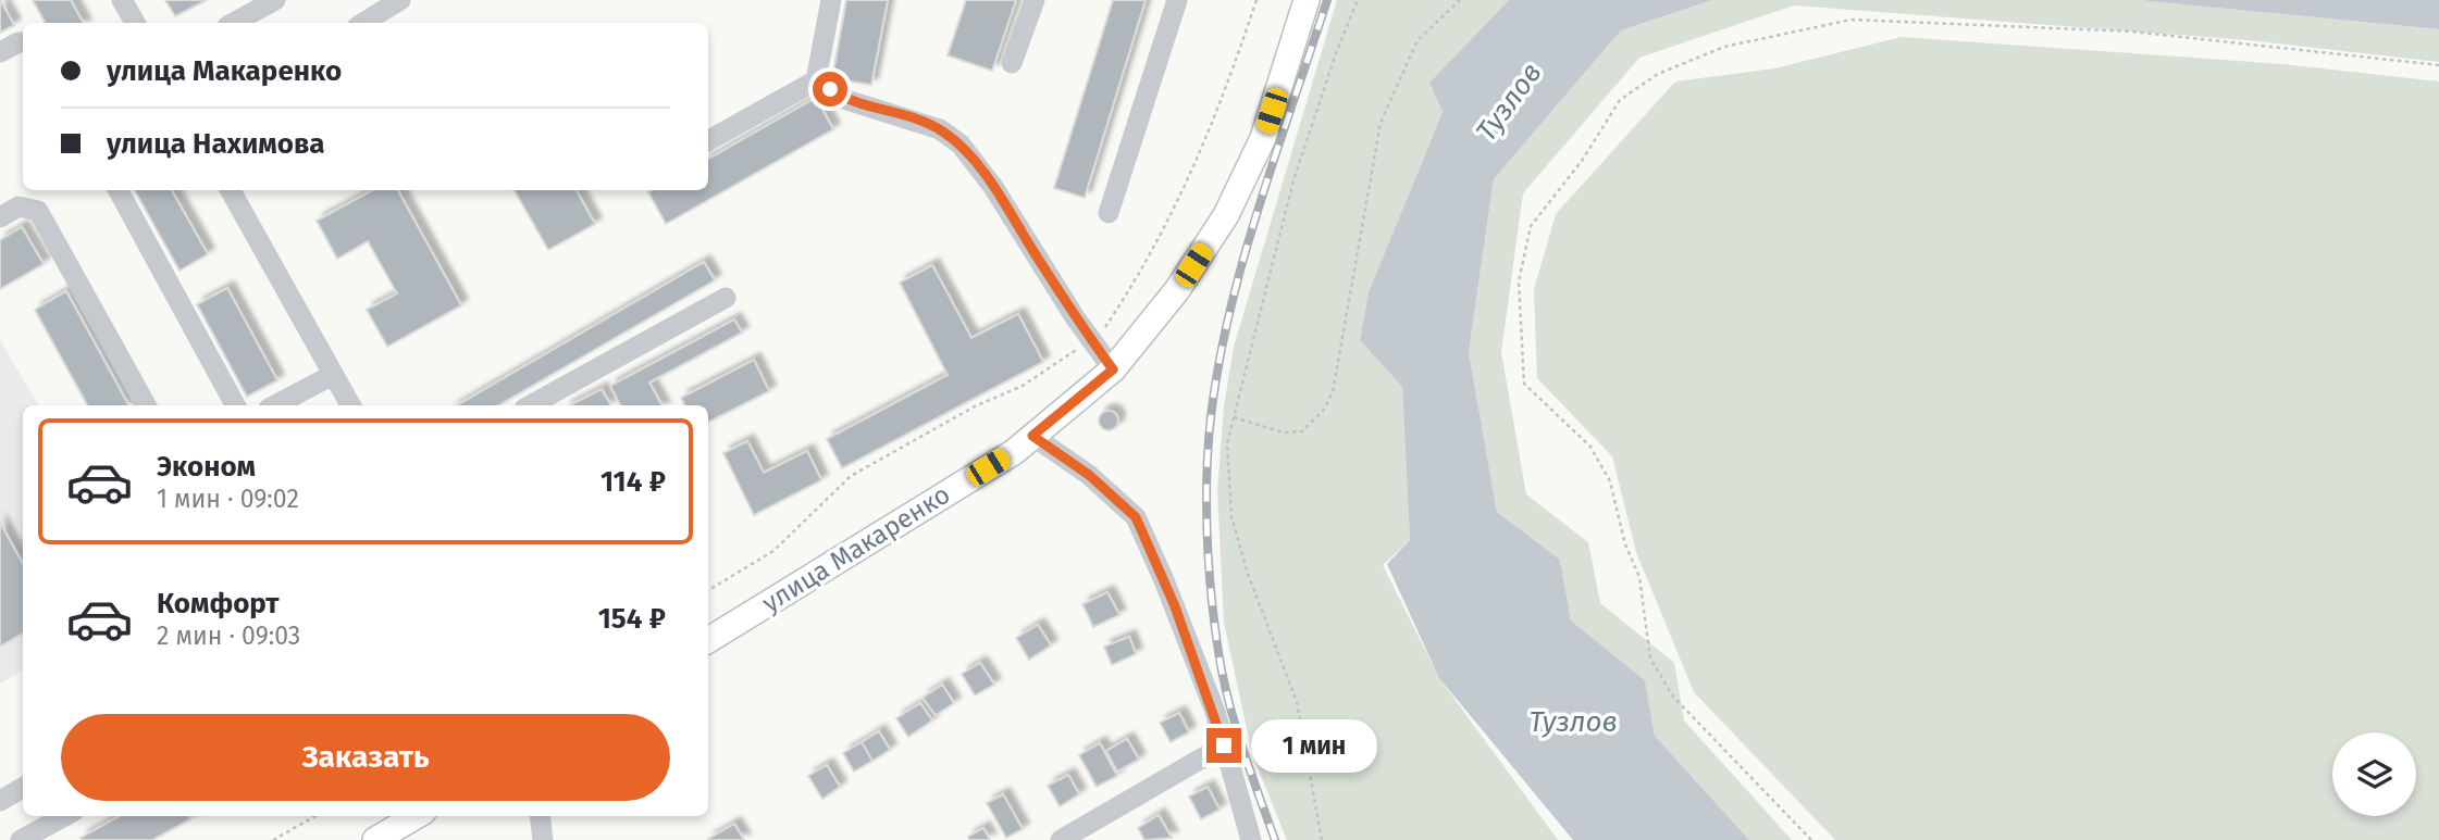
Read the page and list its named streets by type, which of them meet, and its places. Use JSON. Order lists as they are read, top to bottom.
{
  "streets": {
    "main road": ["улица Макаренко"]
  },
  "water": ["Тузлов"],
  "page": {
    "banner": ["улица Макаренко", "улица Нахимова"],
    "list": [
      {
        "name": "Эконом",
        "note": "1 мин · 09:02",
        "value": "114 ₽"
      },
      {
        "name": "Комфорт",
        "note": "2 мин · 09:03",
        "value": "154 ₽"
      }
    ],
    "buttons": "Заказать",
    "bubble": "1 мин"
  }
}
